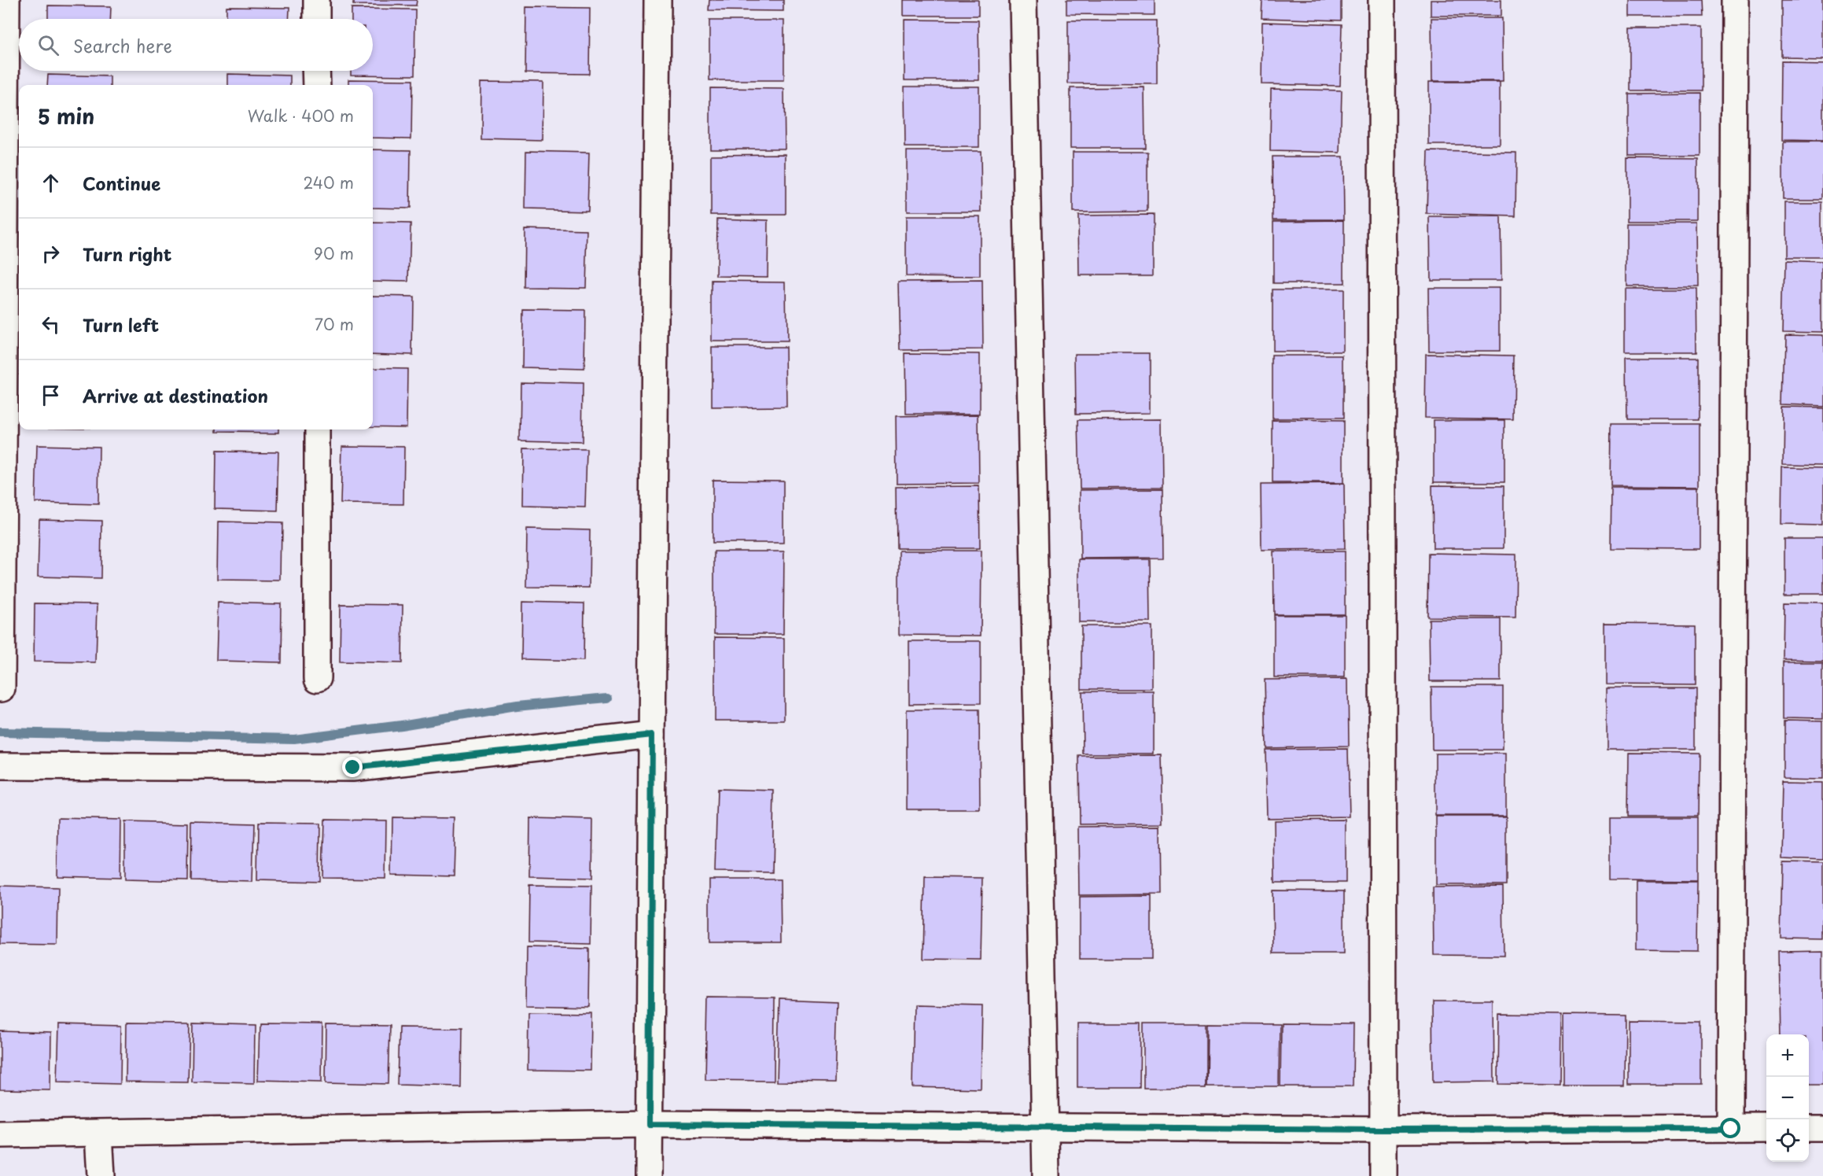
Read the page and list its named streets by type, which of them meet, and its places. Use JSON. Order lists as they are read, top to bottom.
{
  "page": {
    "search": "Search here",
    "heading": ["5 min", "Walk · 400 m"],
    "list": [
      ["Continue", "240 m"],
      ["Turn right", "90 m"],
      ["Turn left", "70 m"],
      "Arrive at destination"
    ],
    "map_buttons": ["+", "−"]
  }
}
